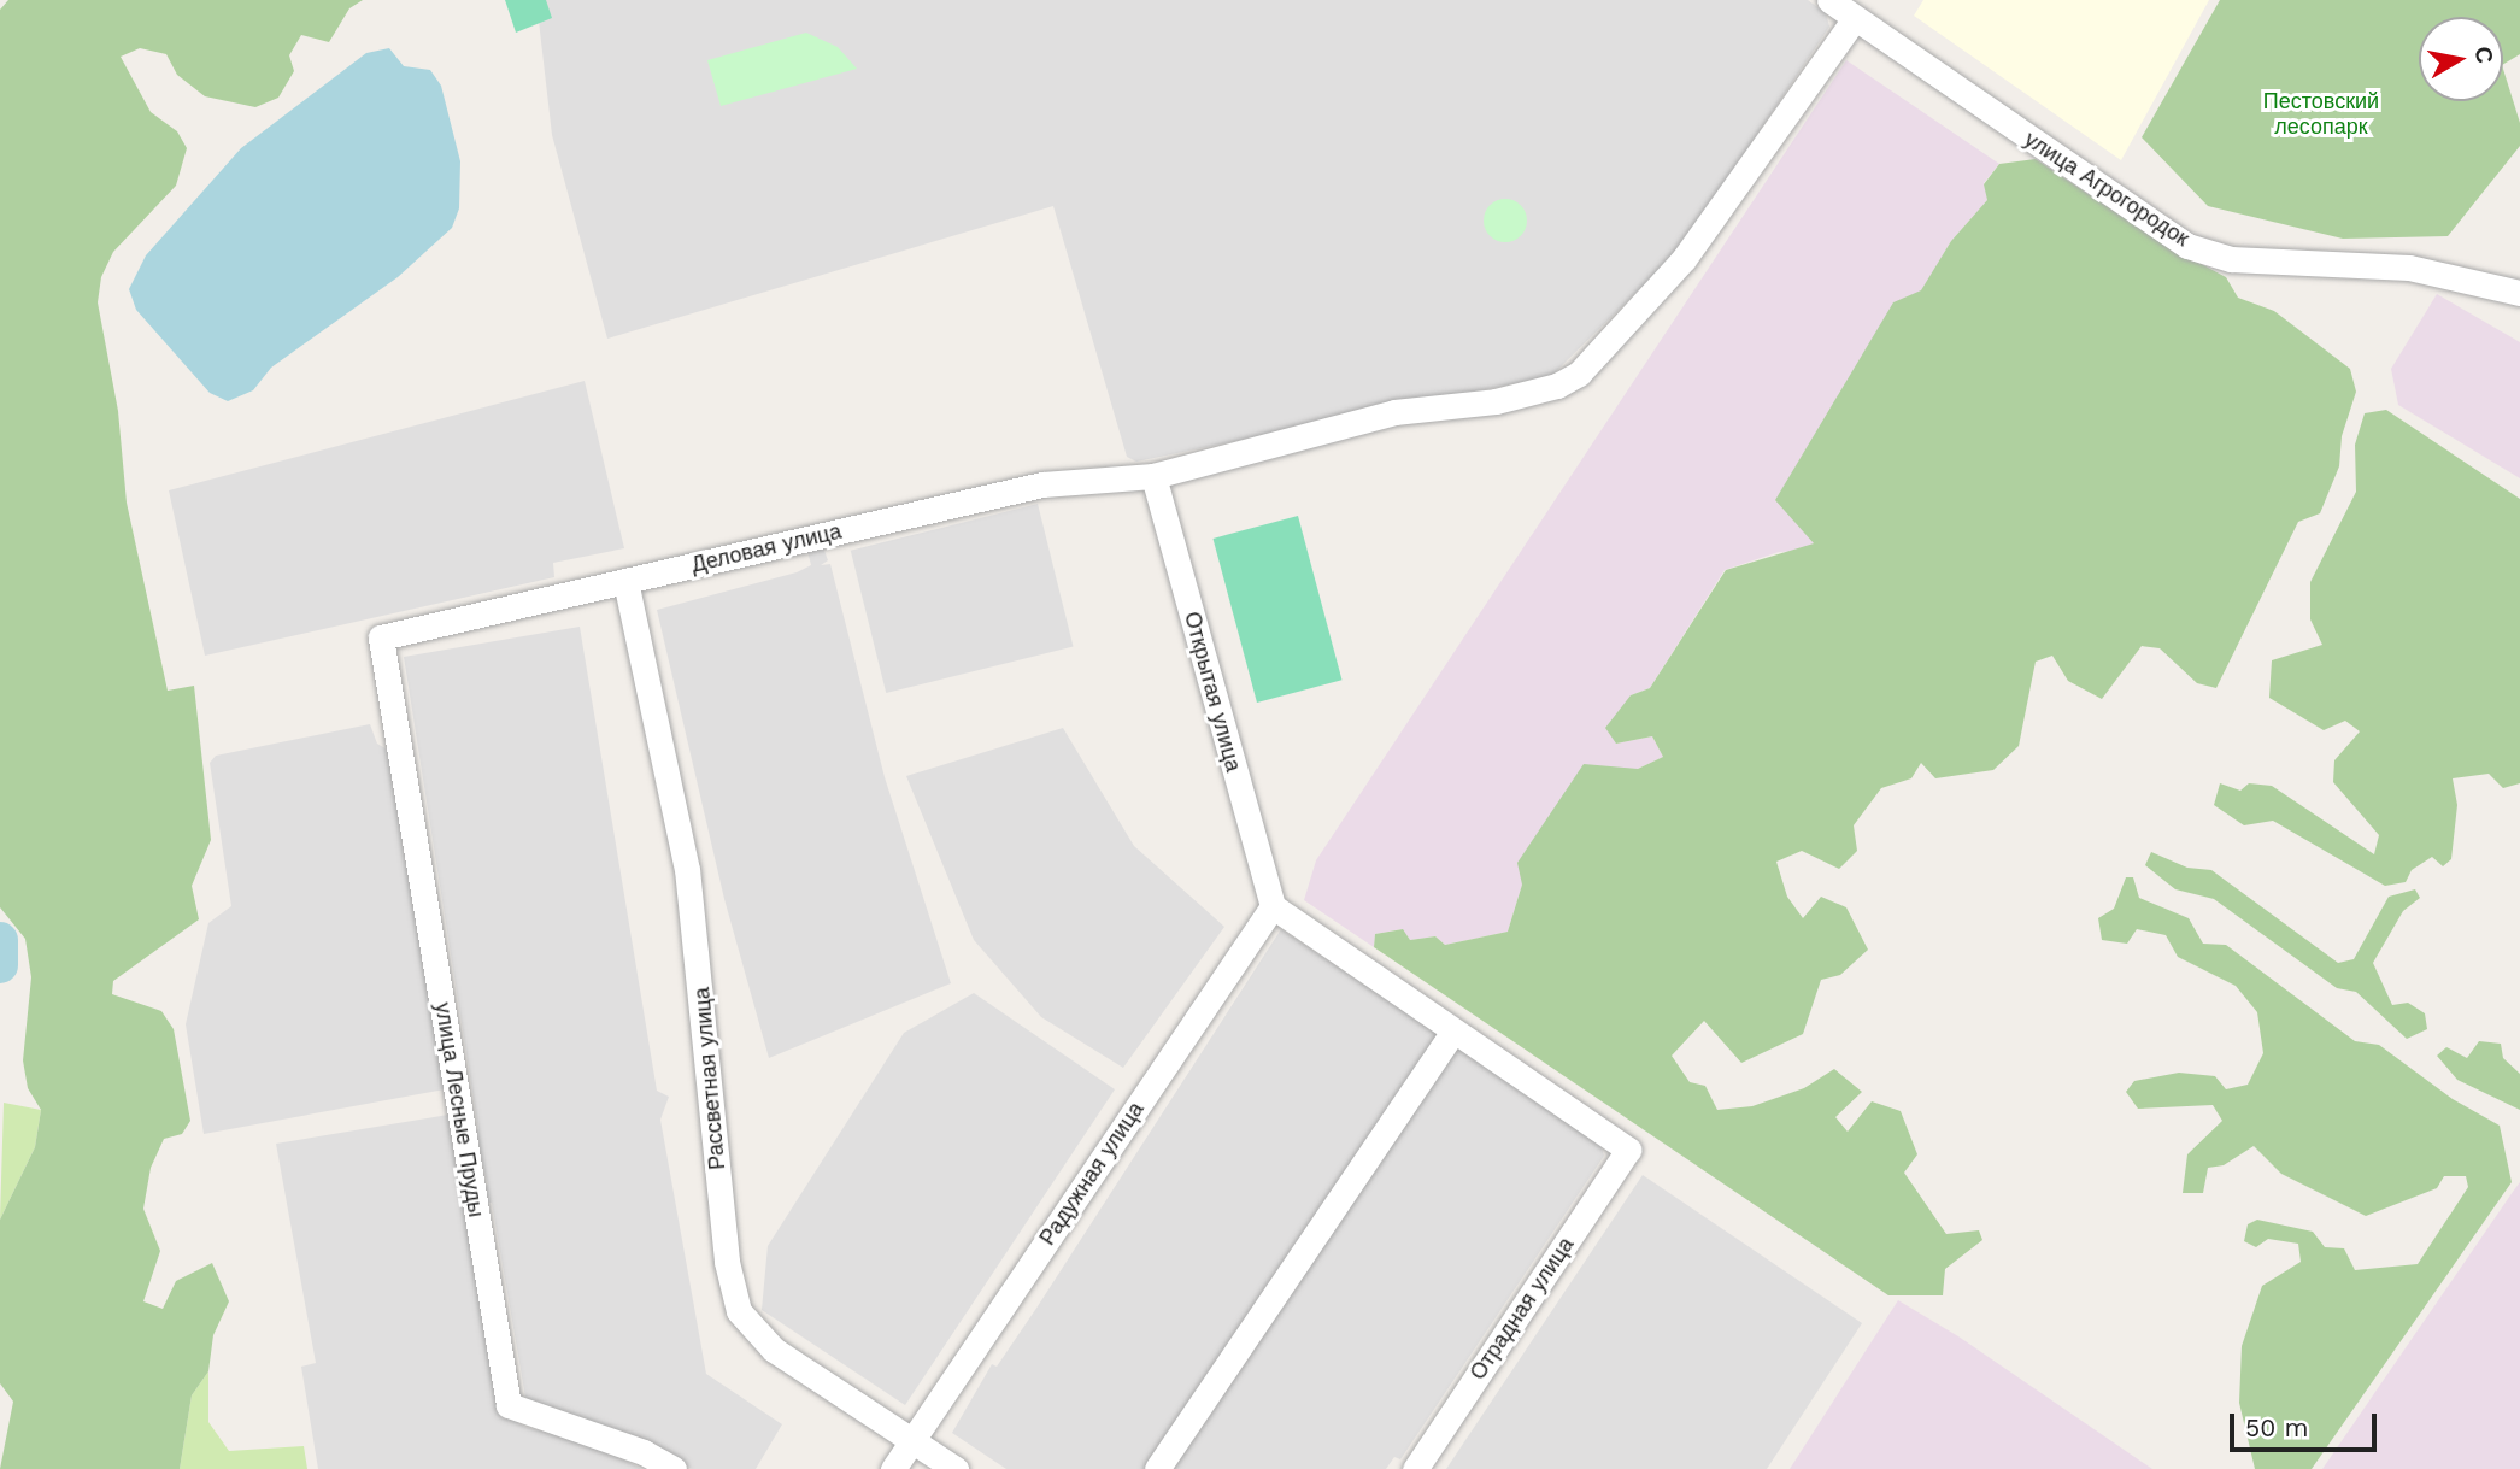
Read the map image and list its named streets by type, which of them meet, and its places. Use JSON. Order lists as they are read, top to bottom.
{
  "streets": {
    "street": [
      "улица Агрогородок",
      "Деловая улица",
      "Открытая улица",
      "Рассветная улица",
      "улица Лесные Пруды",
      "Радужная улица",
      "Отрадная улица"
    ]
  },
  "crossings": [
    ["улица Агрогородок", "Деловая улица"],
    ["Деловая улица", "Открытая улица"],
    ["Деловая улица", "Рассветная улица"],
    ["Деловая улица", "улица Лесные Пруды"],
    ["Открытая улица", "Радужная улица"],
    ["Рассветная улица", "Радужная улица"]
  ],
  "parks": ["Пестовский лесопарк"],
  "scale_bar": "50 m",
  "north": "right"
}
